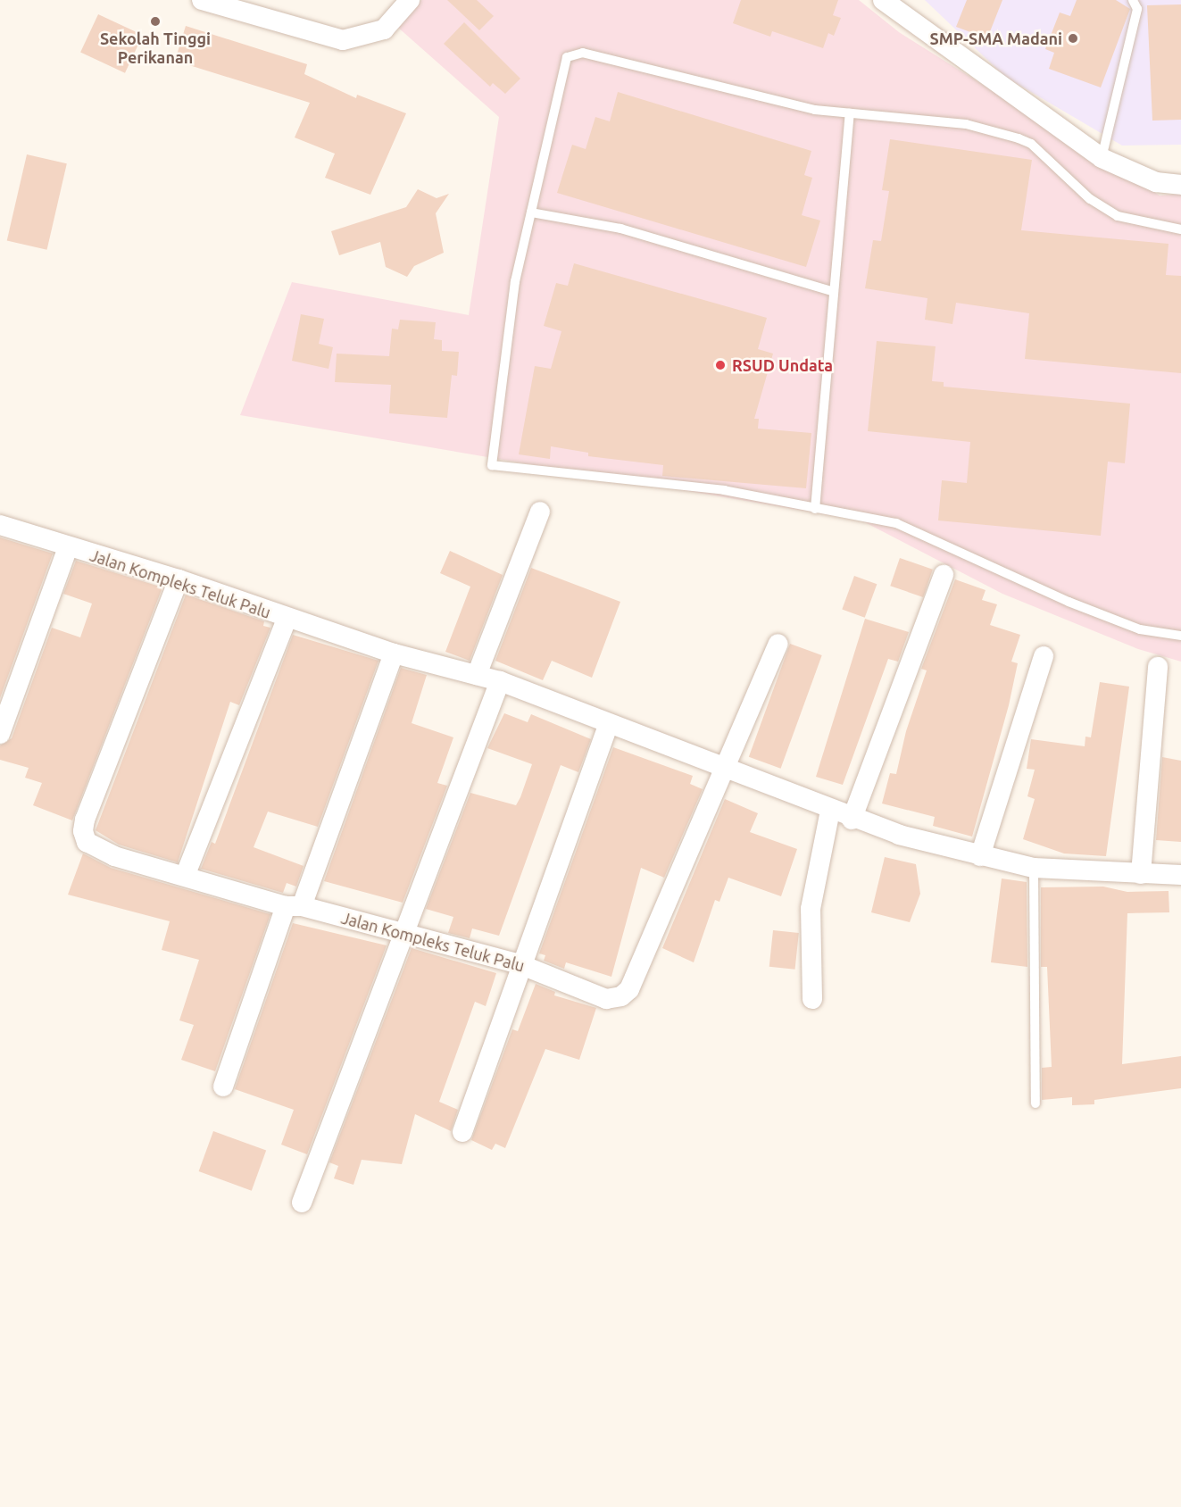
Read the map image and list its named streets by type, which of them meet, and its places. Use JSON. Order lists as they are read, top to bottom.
{
  "streets": {
    "street": ["Jalan Kompleks Teluk Palu"]
  },
  "places": ["Sekolah Tinggi Perikanan", "SMP-SMA Madani", "RSUD Undata"]
}
